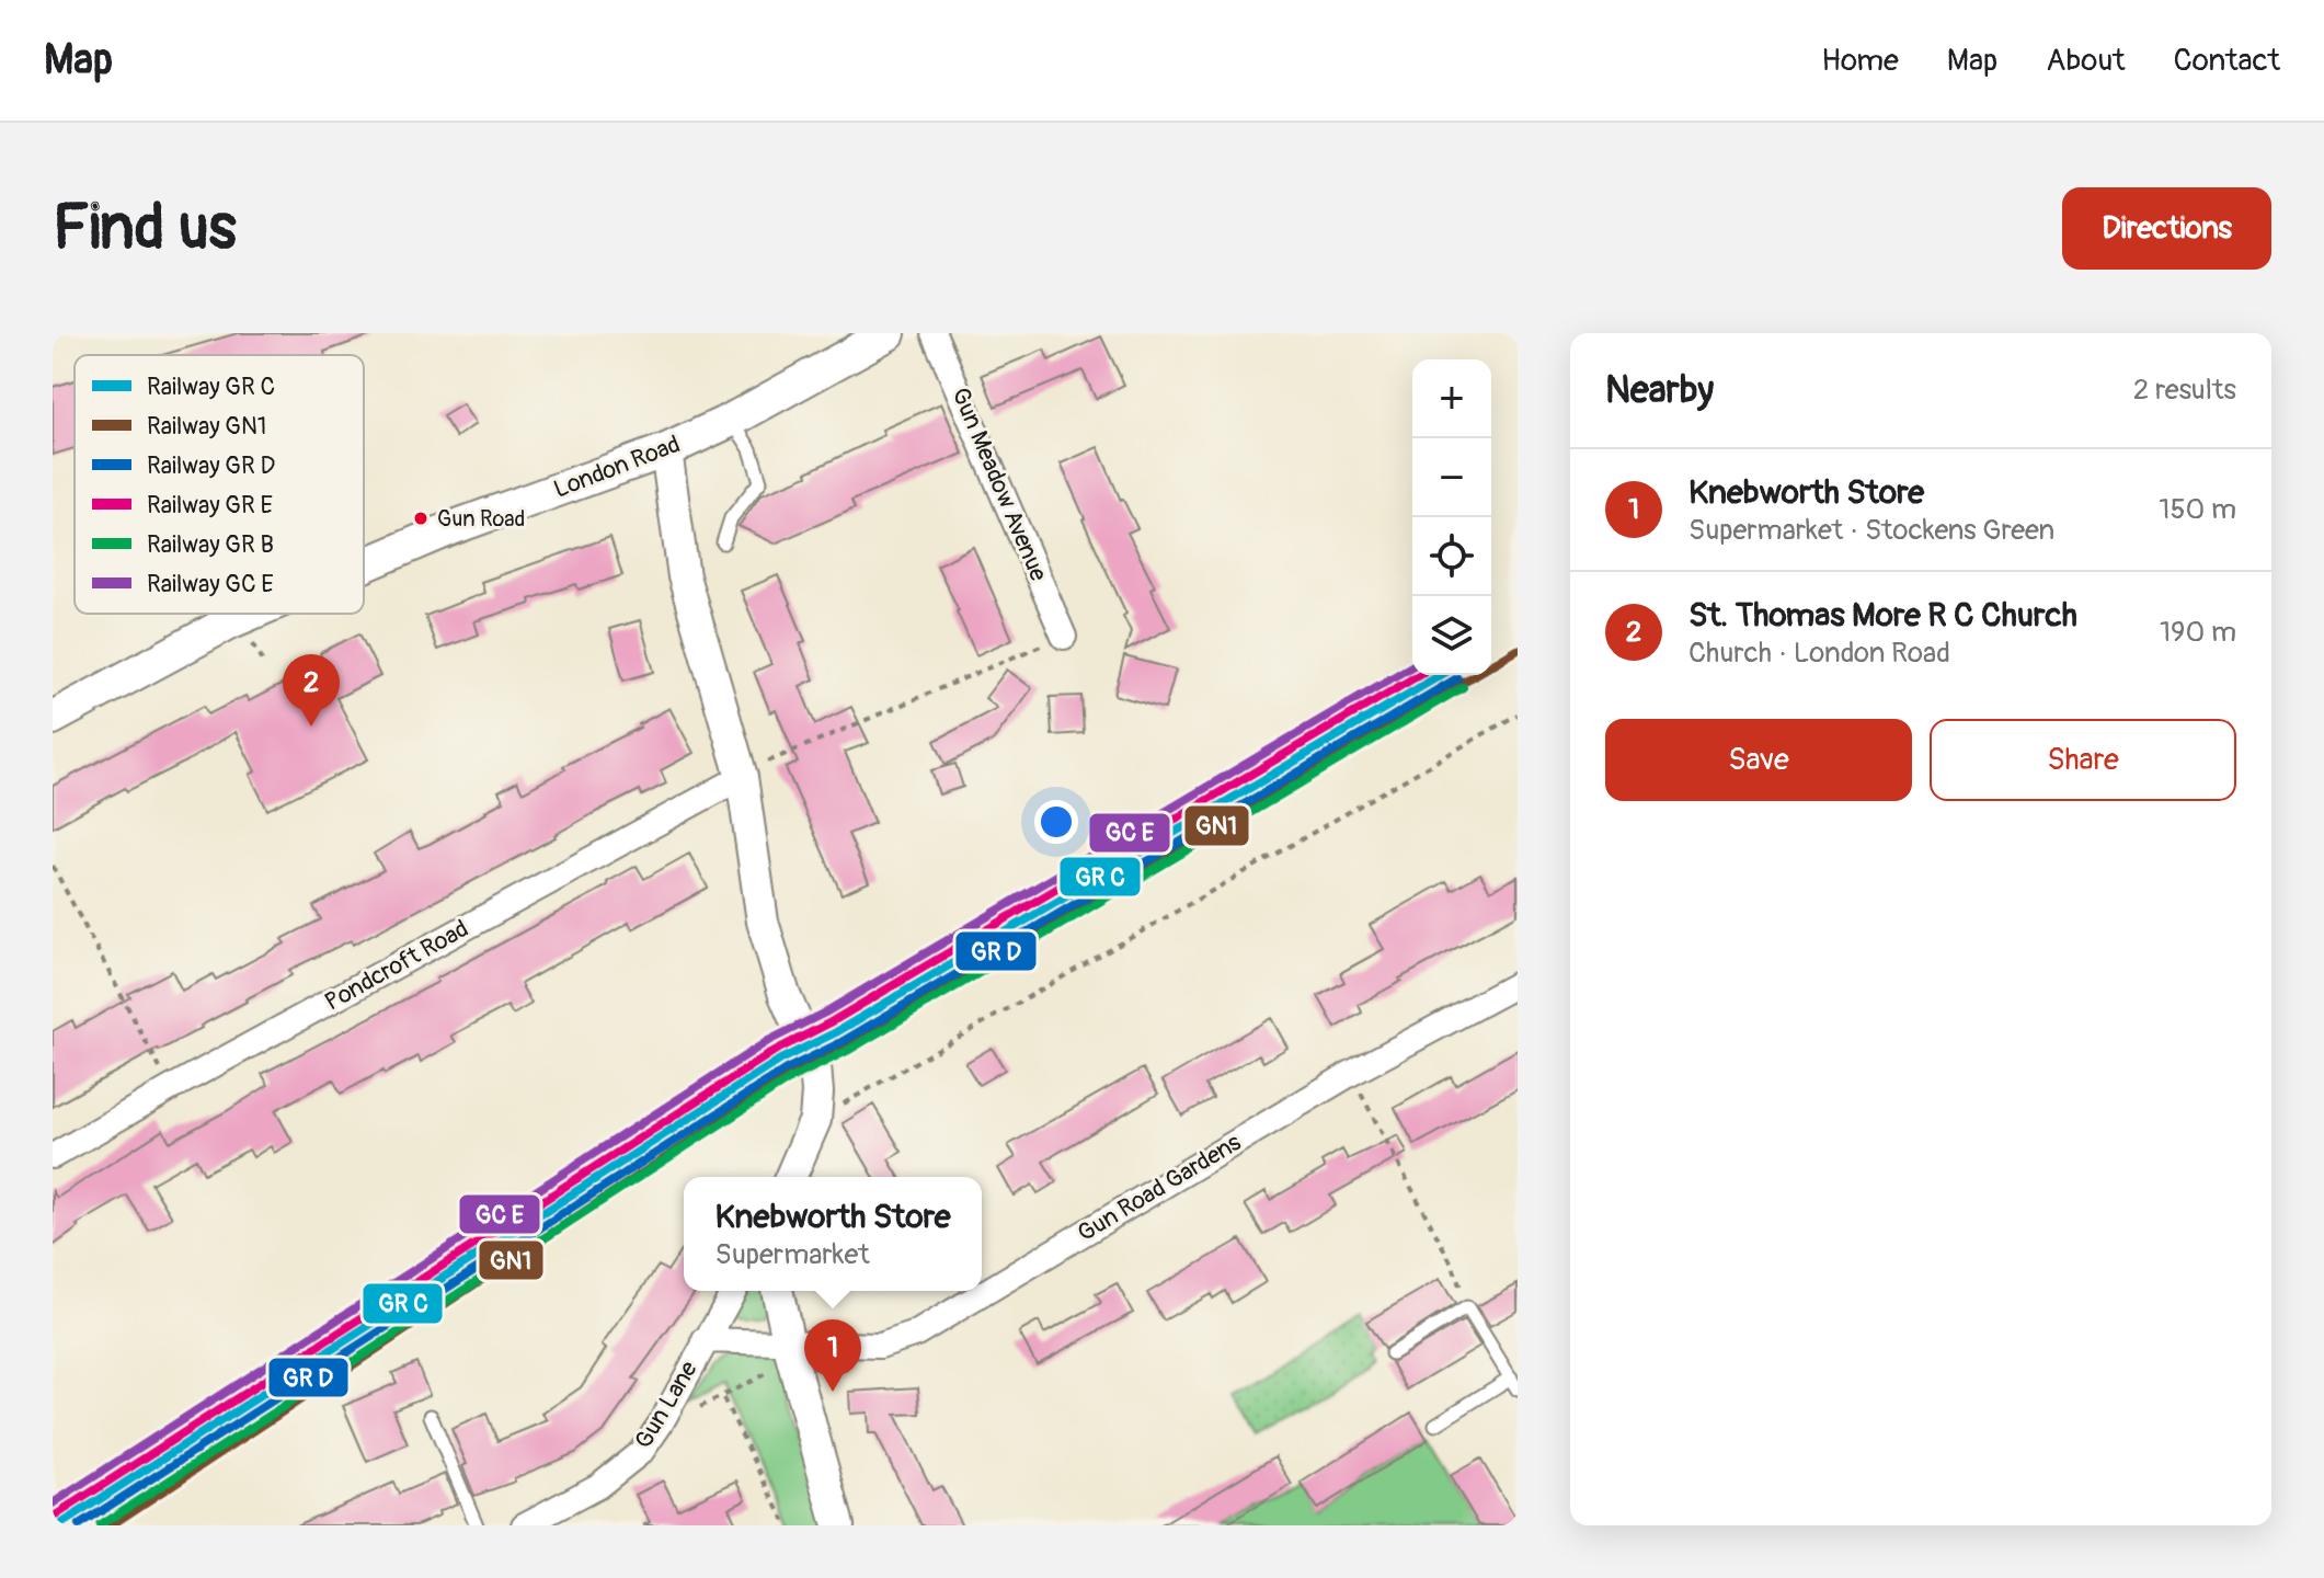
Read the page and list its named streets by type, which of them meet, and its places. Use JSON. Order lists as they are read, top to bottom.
{
  "streets": {
    "main road": ["London Road"],
    "street": [
      "Gun Meadow Avenue",
      "Pondcroft Road",
      "Gun Road Gardens",
      "Gun Lane"
    ]
  },
  "crossings": [
    ["Gun Road Gardens", "Gun Lane"]
  ],
  "places": ["Gun Road"],
  "lines": ["rail line GN1"],
  "legend": [
    "Railway GR C",
    "Railway GN1",
    "Railway GR D",
    "Railway GR E",
    "Railway GR B",
    "Railway GC E"
  ],
  "page": {
    "header": "Map",
    "nav": [
      "Home",
      "Map",
      "About",
      "Contact"
    ],
    "buttons": [
      "Directions",
      ["Save", "Share"]
    ],
    "title": "Find us",
    "heading": ["Nearby", "2 results"],
    "map_buttons": ["+", "−"],
    "list": [
      {
        "mark": "1",
        "name": "Knebworth Store",
        "note": "Supermarket · Stockens Green",
        "value": "150 m"
      },
      {
        "mark": "2",
        "name": "St. Thomas More R C Church",
        "note": "Church · London Road",
        "value": "190 m"
      }
    ],
    "pins": ["2", "1"],
    "popup": ["Knebworth Store", "Supermarket"]
  }
}
